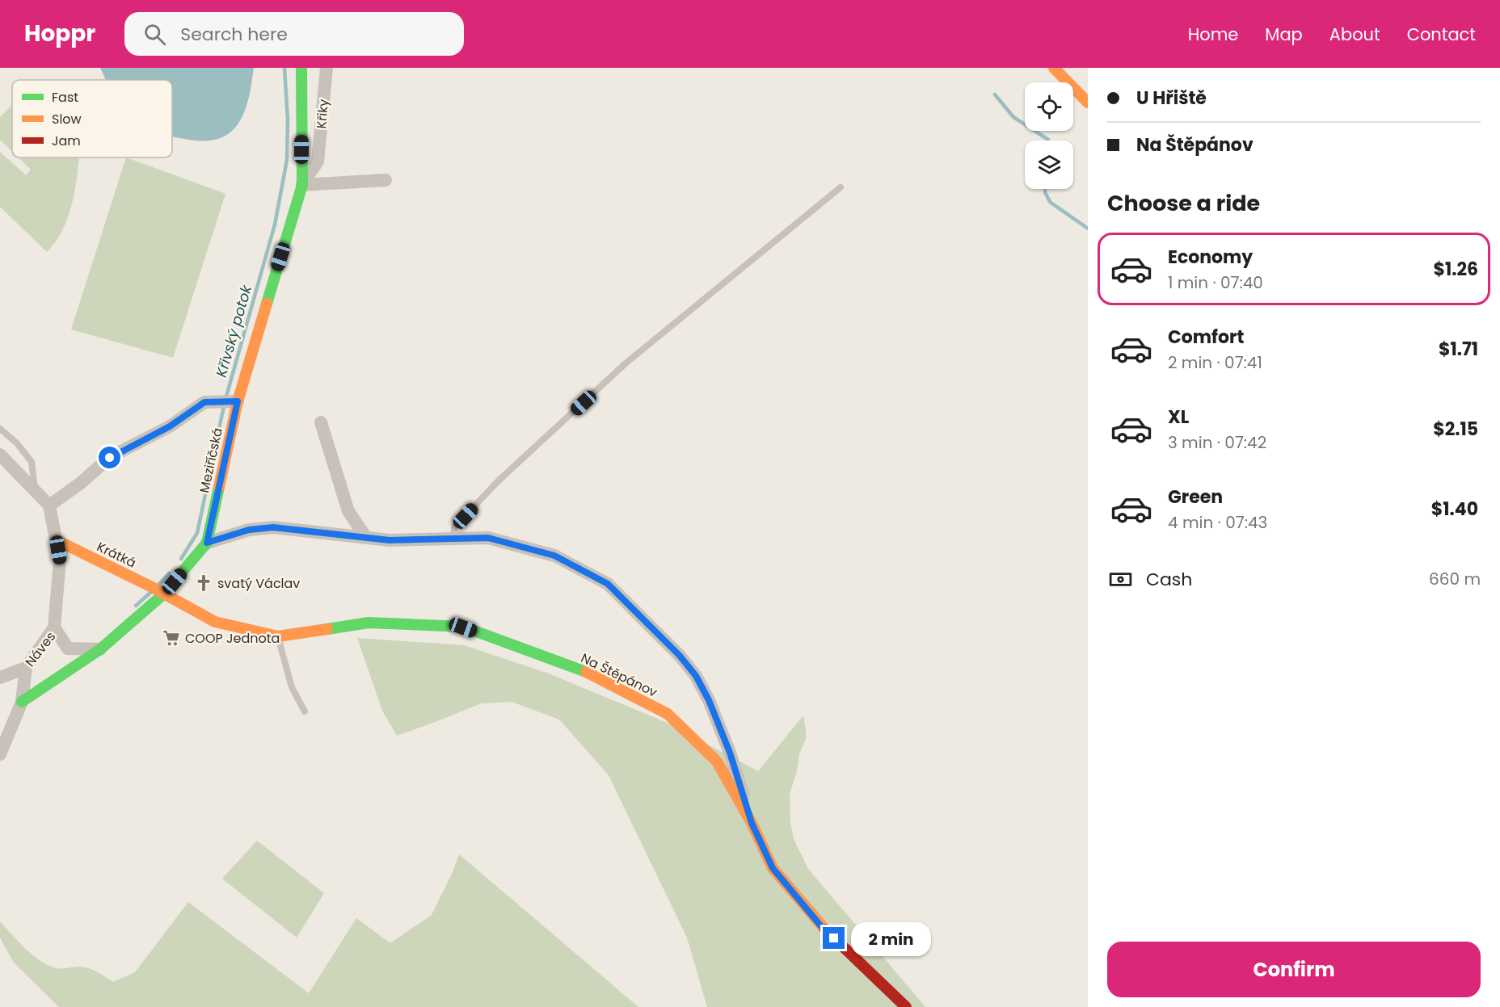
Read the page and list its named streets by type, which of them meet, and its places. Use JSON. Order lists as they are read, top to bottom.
{
  "streets": {
    "street": [
      "Křiky",
      "Meziříčská",
      "Krátká",
      "Náves",
      "Na Štěpánov"
    ]
  },
  "crossings": [
    ["Křiky", "Meziříčská"],
    ["Meziříčská", "Krátká"],
    ["Meziříčská", "Náves"],
    ["Meziříčská", "Na Štěpánov"],
    ["Krátká", "Na Štěpánov"]
  ],
  "water": ["Křivský potok"],
  "places": {
    "church": ["svatý Václav"],
    "supermarket": ["COOP Jednota"]
  },
  "legend": ["Fast", "Slow", "Jam"],
  "page": {
    "header": "Hoppr",
    "search": "Search here",
    "nav": [
      "Home",
      "Map",
      "About",
      "Contact"
    ],
    "banner": ["U Hřiště", "Na Štěpánov"],
    "heading": "Choose a ride",
    "list": [
      {
        "name": "Economy",
        "note": "1 min · 07:40",
        "value": "$1.26"
      },
      {
        "name": "Comfort",
        "note": "2 min · 07:41",
        "value": "$1.71"
      },
      {
        "name": "XL",
        "note": "3 min · 07:42",
        "value": "$2.15"
      },
      {
        "name": "Green",
        "note": "4 min · 07:43",
        "value": "$1.40"
      }
    ],
    "pay": ["Cash", "660 m"],
    "bubble": "2 min",
    "buttons": "Confirm"
  }
}
